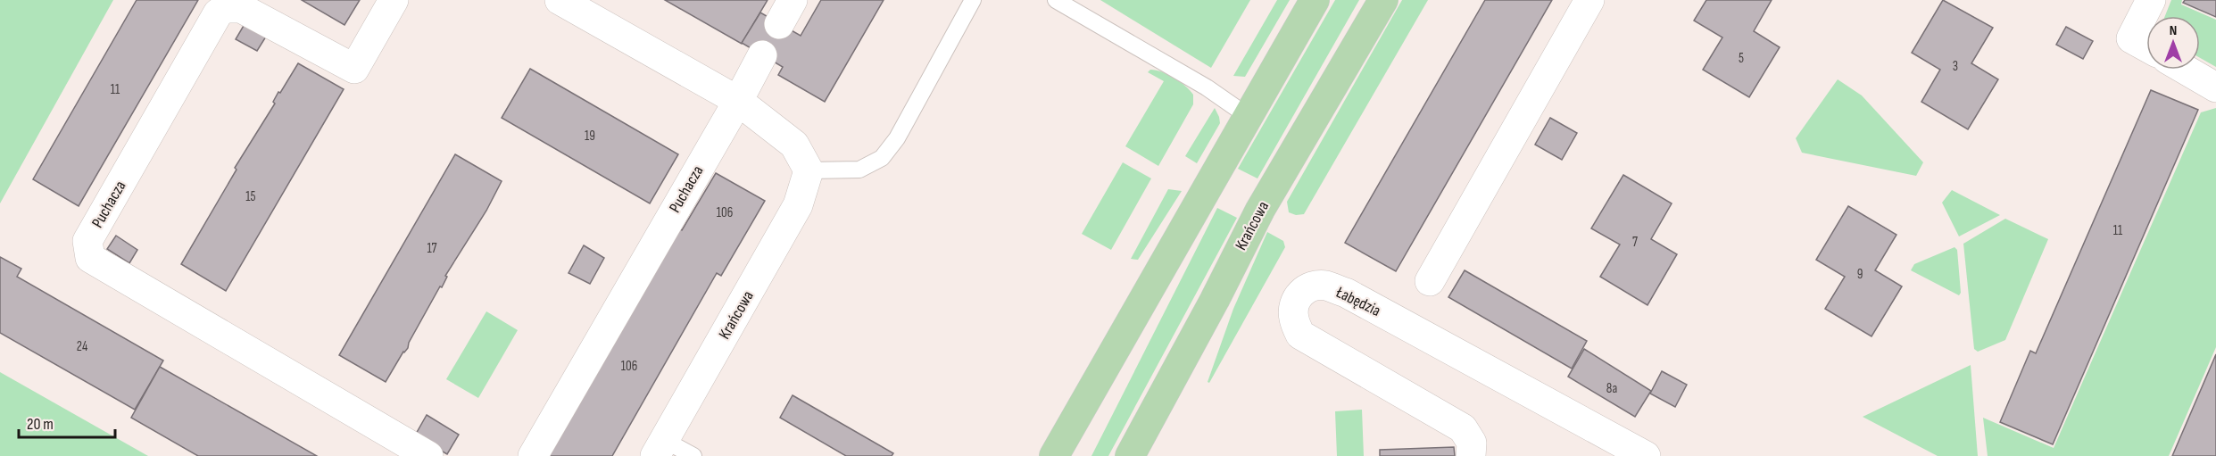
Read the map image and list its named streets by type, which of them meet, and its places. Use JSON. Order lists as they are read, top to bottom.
{
  "streets": {
    "main road": ["Krańcowa"],
    "street": ["Puchacza", "Łabędzia"]
  },
  "house_numbers": [
    "5",
    "3",
    "11",
    "19",
    "15",
    "106",
    "11",
    "7",
    "17",
    "9",
    "24",
    "106",
    "8a"
  ],
  "scale_bar": "20 m",
  "north": "top"
}
